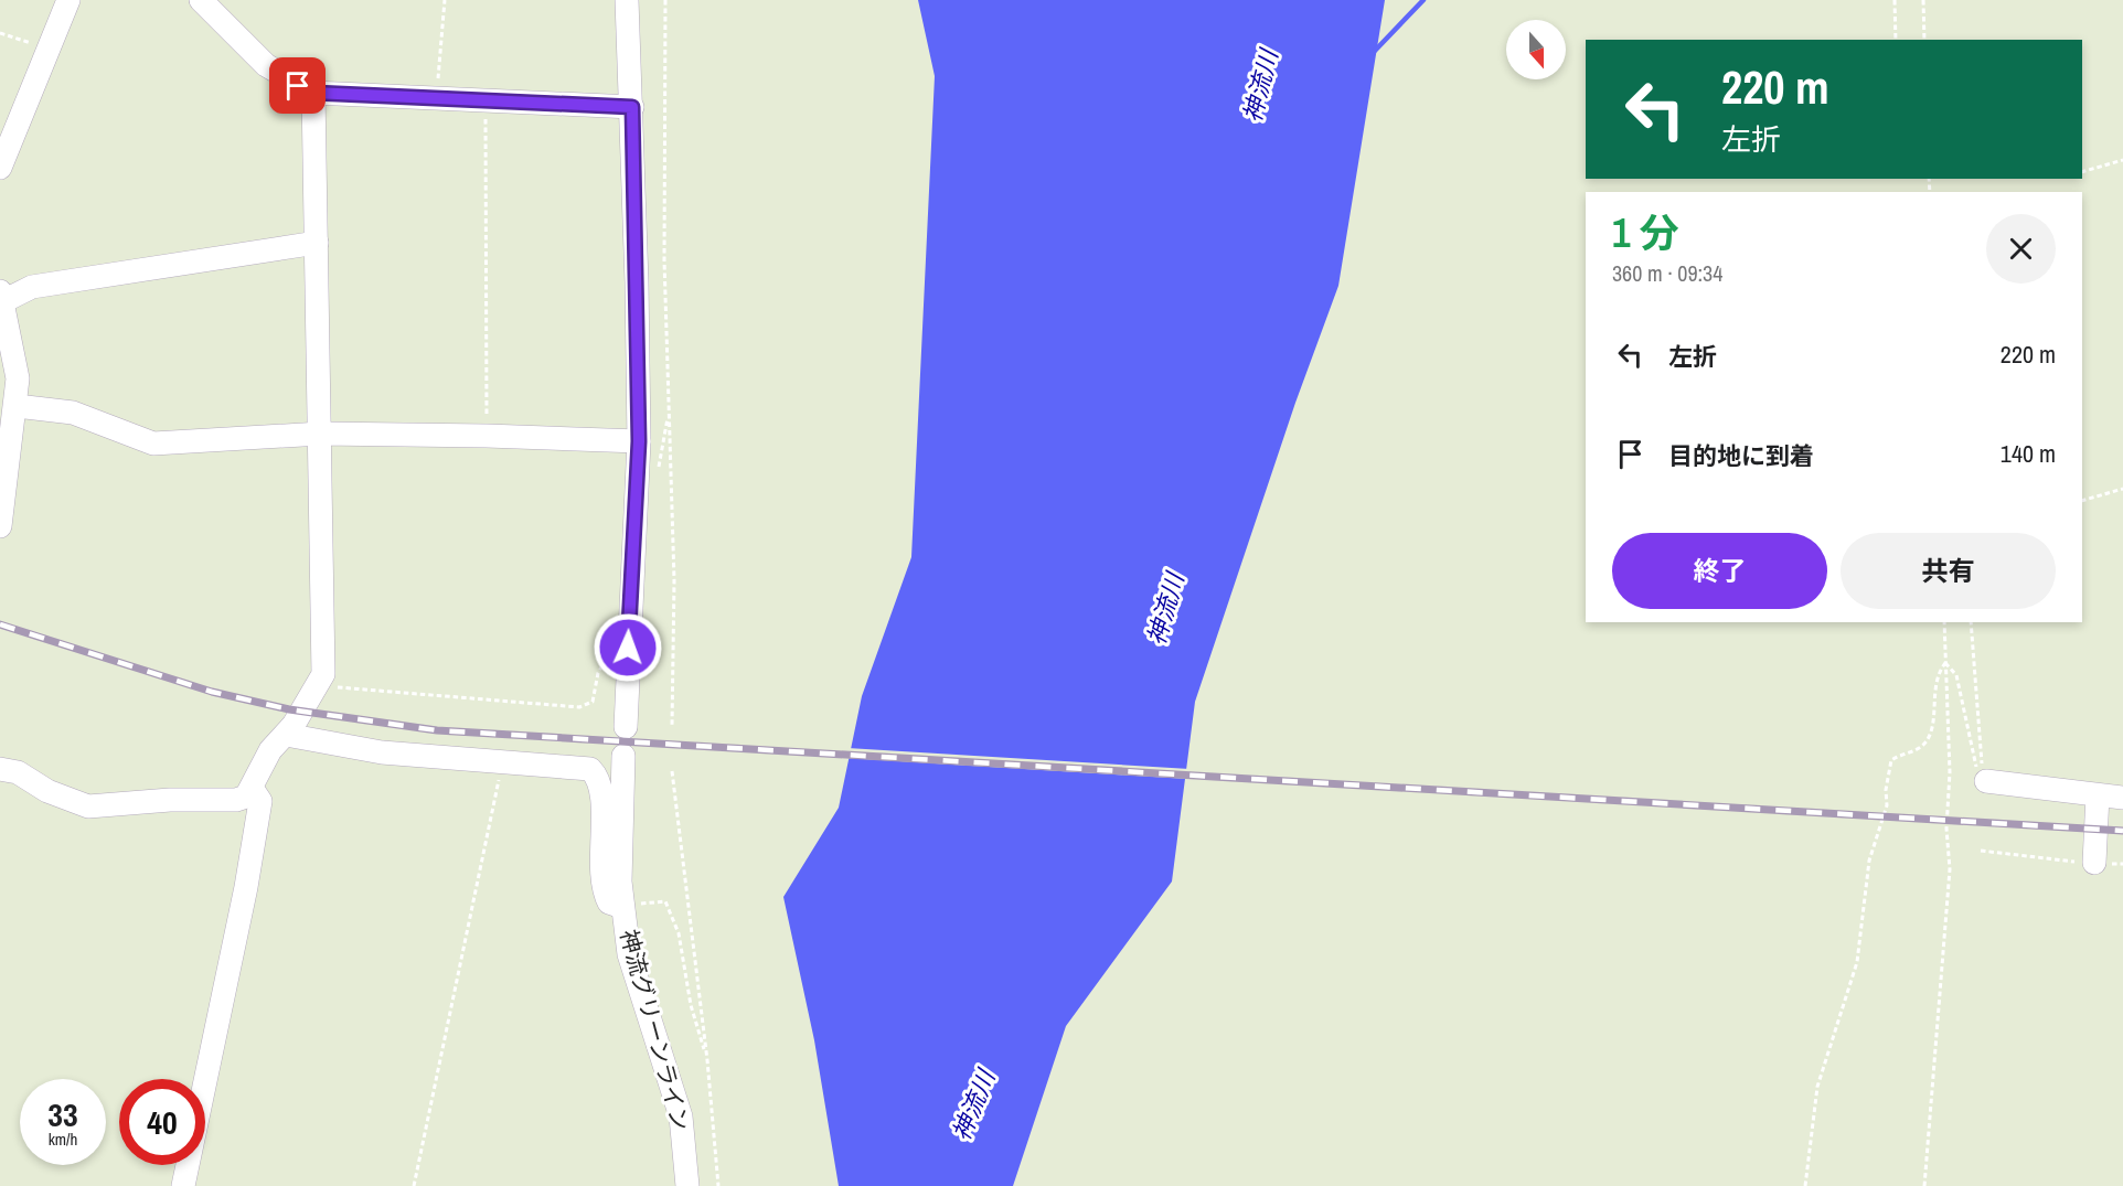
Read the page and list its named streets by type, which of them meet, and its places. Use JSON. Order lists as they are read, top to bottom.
{
  "streets": {
    "street": ["神流グリーンライン"]
  },
  "water": ["神流川"],
  "north": "bottom",
  "page": {
    "turn": ["220 m", "左折"],
    "heading": ["1 分", "360 m · 09:34"],
    "list": [
      {
        "name": "左折",
        "value": "220 m"
      },
      {
        "name": "目的地に到着",
        "value": "140 m"
      }
    ],
    "buttons": ["終了", "共有"],
    "speed": "33 km/h",
    "limit": "40"
  }
}
